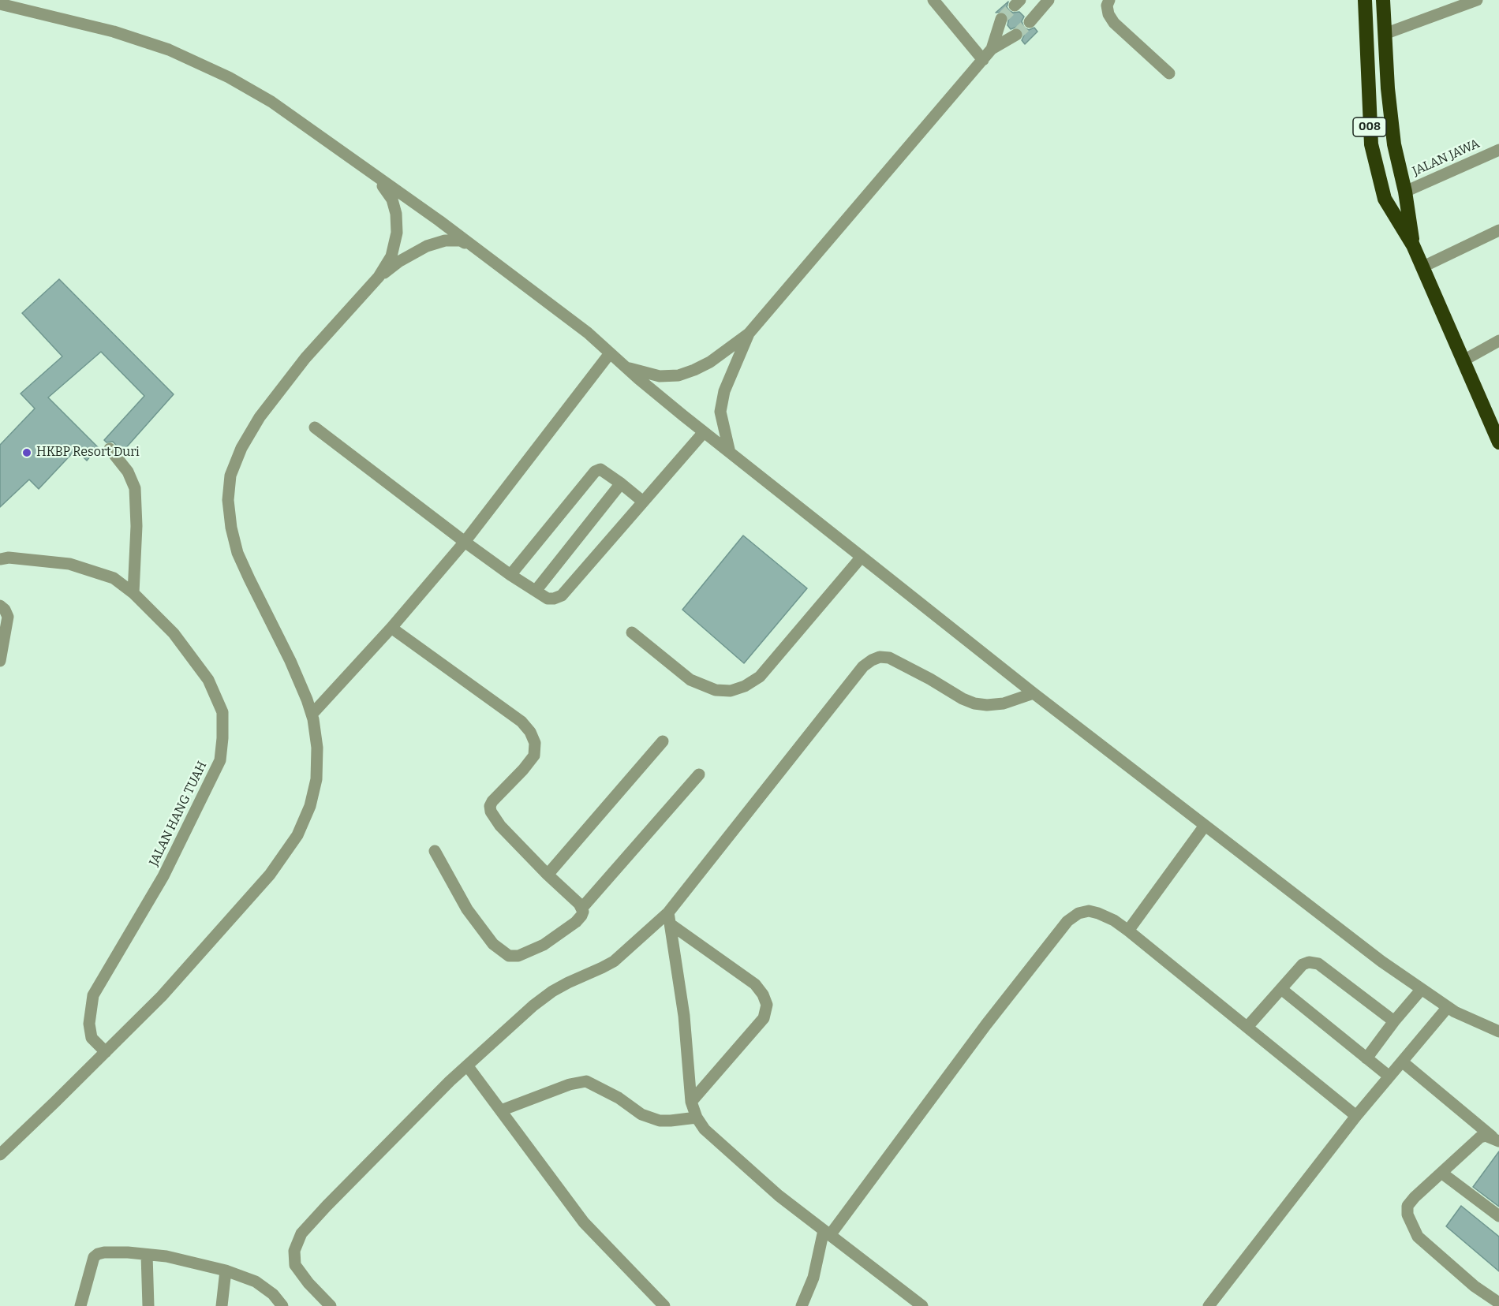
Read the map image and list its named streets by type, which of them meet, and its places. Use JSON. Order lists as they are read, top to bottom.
{
  "streets": {
    "highway": ["008"],
    "street": ["JALAN JAWA", "JALAN HANG TUAH"]
  },
  "crossings": [
    ["008", "JALAN JAWA"]
  ],
  "places": ["HKBP Resort Duri"]
}
